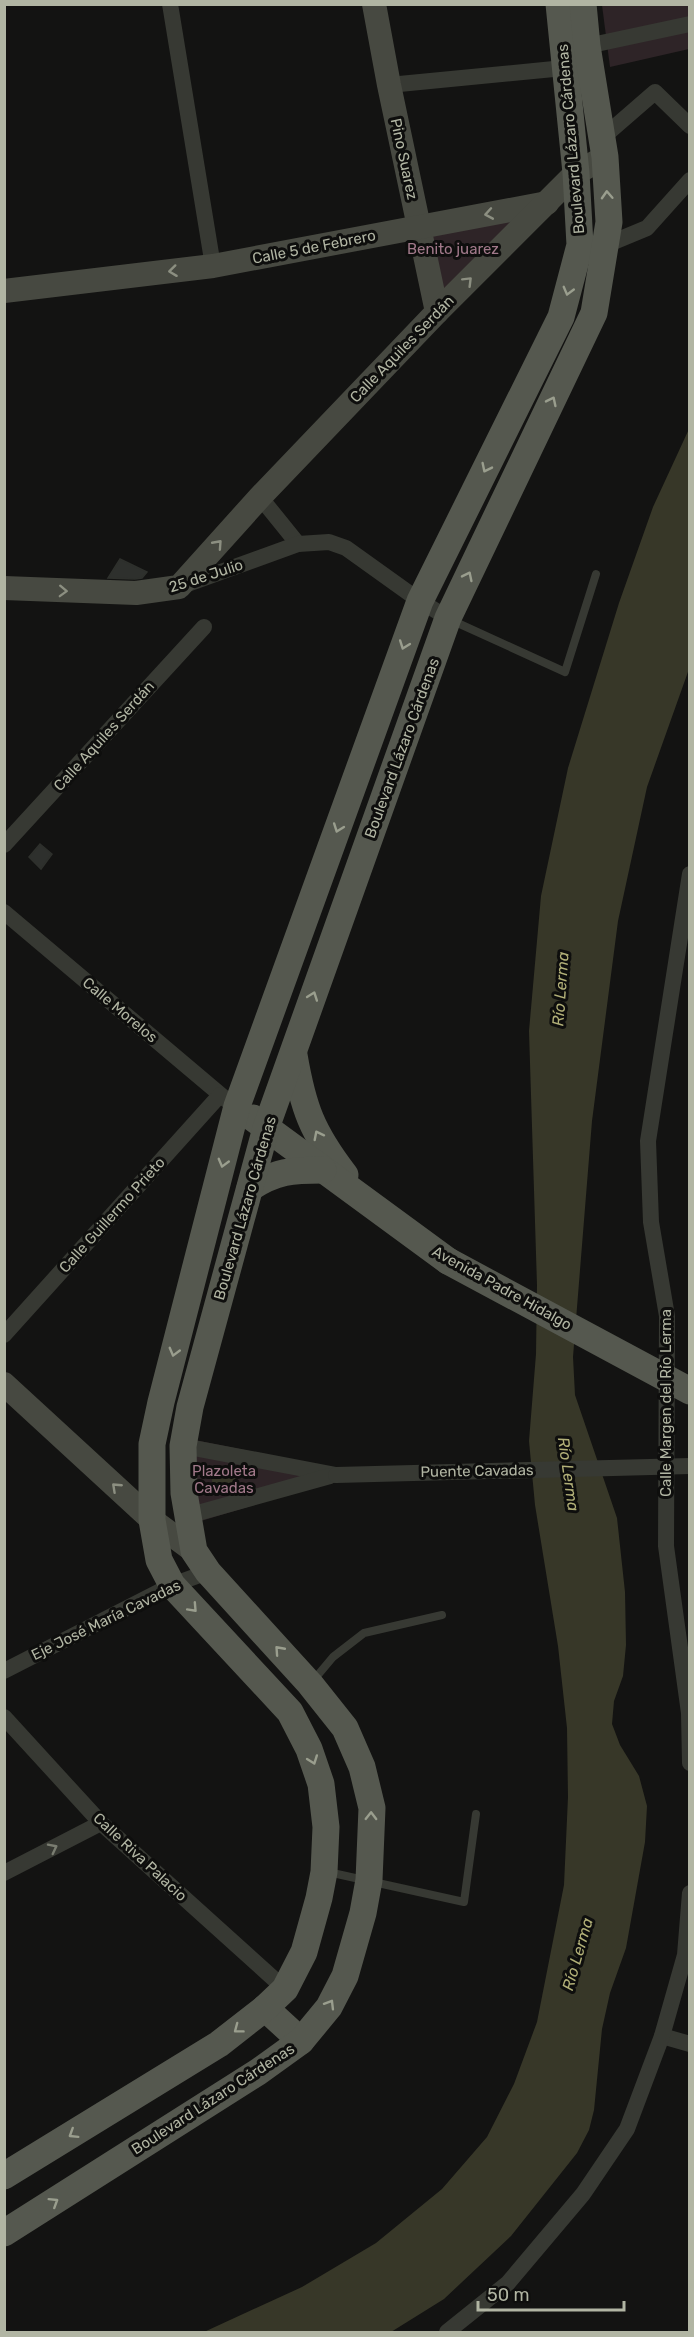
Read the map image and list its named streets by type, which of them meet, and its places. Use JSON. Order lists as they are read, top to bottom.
{
  "streets": {
    "main road": ["Boulevard Lázaro Cárdenas", "Avenida Padre Hidalgo"],
    "street": [
      "Pino Suarez",
      "Calle 5 de Febrero",
      "Calle Aquiles Serdán",
      "25 de Julio",
      "Calle Morelos",
      "Calle Guillermo Prieto",
      "Calle Margen del Río Lerma",
      "Puente Cavadas",
      "Eje José María Cavadas",
      "Calle Riva Palacio"
    ]
  },
  "crossings": [
    ["Boulevard Lázaro Cárdenas", "25 de Julio"],
    ["Boulevard Lázaro Cárdenas", "Calle Morelos"],
    ["Boulevard Lázaro Cárdenas", "Calle Guillermo Prieto"],
    ["Boulevard Lázaro Cárdenas", "Avenida Padre Hidalgo"],
    ["Boulevard Lázaro Cárdenas", "Eje José María Cavadas"],
    ["Boulevard Lázaro Cárdenas", "Calle Riva Palacio"],
    ["Pino Suarez", "Calle 5 de Febrero"],
    ["Pino Suarez", "Calle Aquiles Serdán"],
    ["Calle 5 de Febrero", "Calle Aquiles Serdán"],
    ["Calle Aquiles Serdán", "25 de Julio"],
    ["Calle Morelos", "Calle Guillermo Prieto"],
    ["Calle Morelos", "Avenida Padre Hidalgo"],
    ["Calle Guillermo Prieto", "Avenida Padre Hidalgo"]
  ],
  "one_way": ["25 de Julio"],
  "water": ["Río Lerma"],
  "parks": ["Benito juarez", "Plazoleta Cavadas"],
  "scale_bar": "50 m"
}
